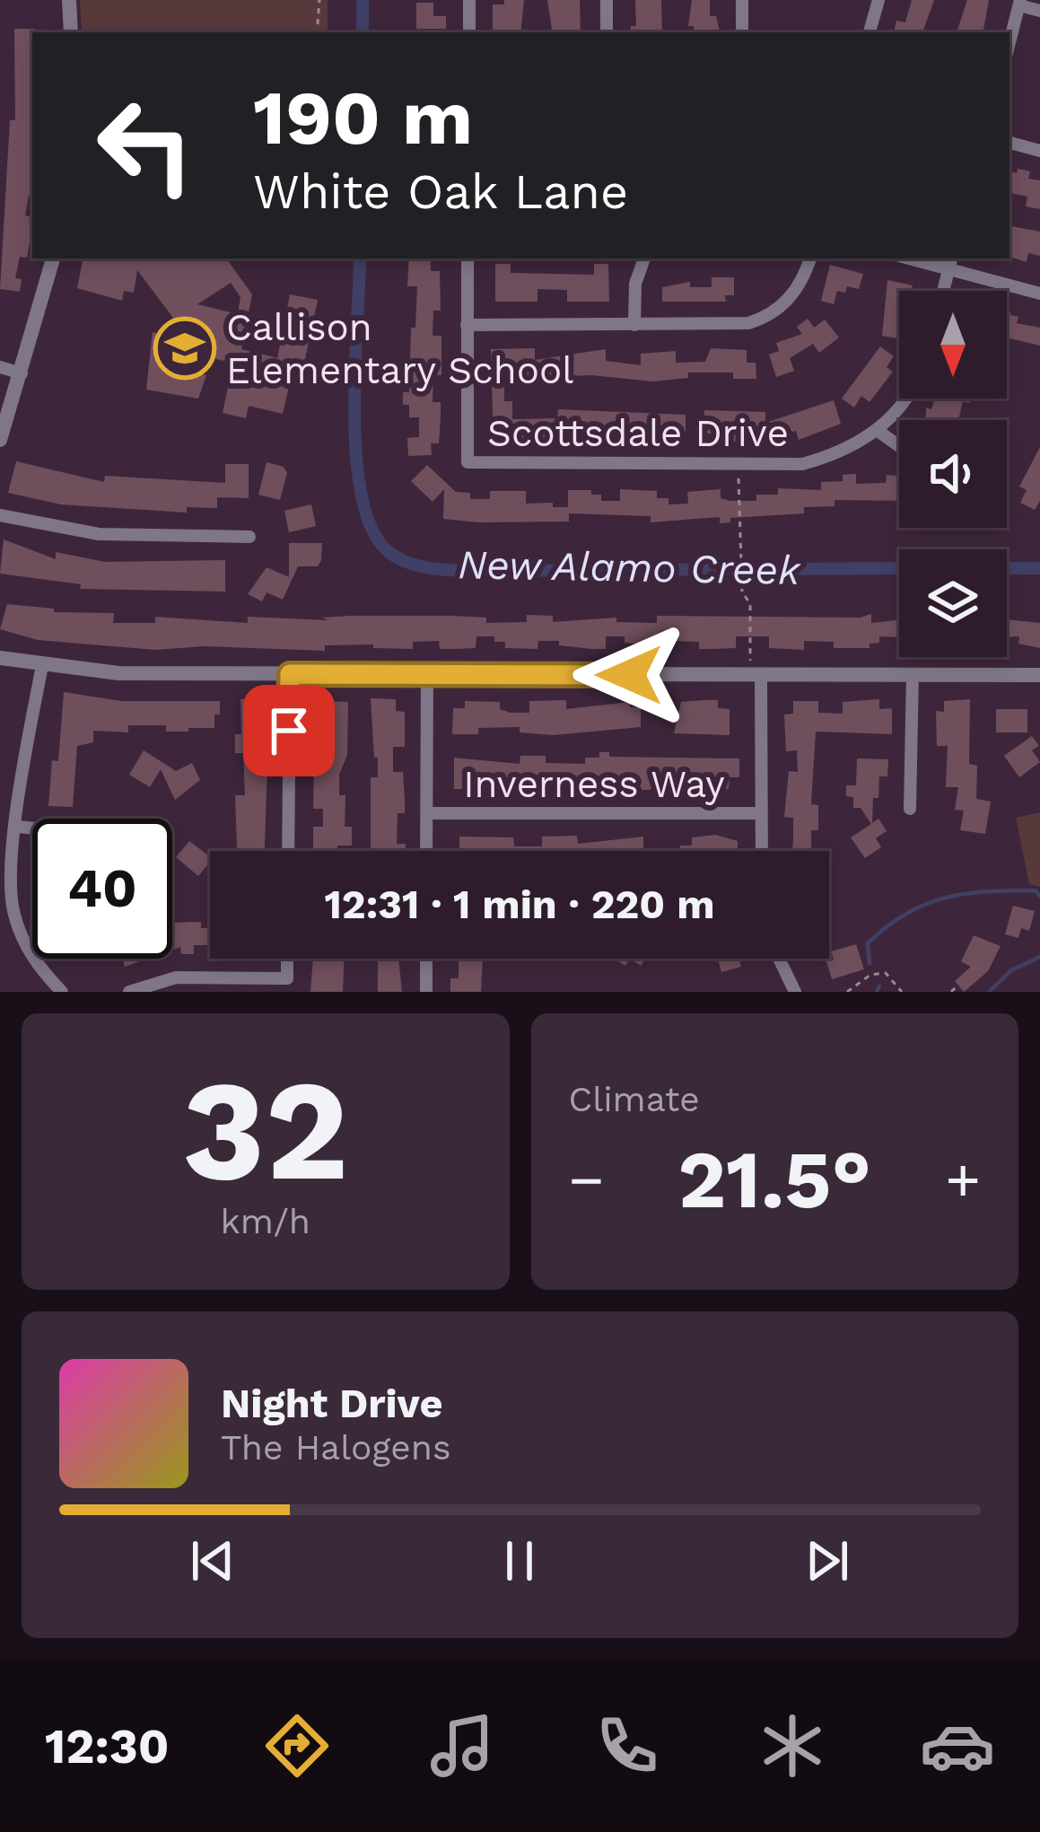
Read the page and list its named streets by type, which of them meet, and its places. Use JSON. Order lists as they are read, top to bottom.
{
  "streets": {
    "street": ["Scottsdale Drive", "Inverness Way"]
  },
  "water": ["New Alamo Creek"],
  "places": {
    "school or university": ["Callison Elementary School"]
  },
  "north": "bottom",
  "page": {
    "turn": ["190 m", "White Oak Lane"],
    "limit": "40",
    "trip": "12:31 · 1 min · 220 m",
    "tile": [
      ["32", "km/h"],
      "Climate"
    ],
    "heat": ["−", "21.5°", "+"],
    "song": ["Night Drive", "The Halogens"],
    "tabs": "12:30"
  }
}
